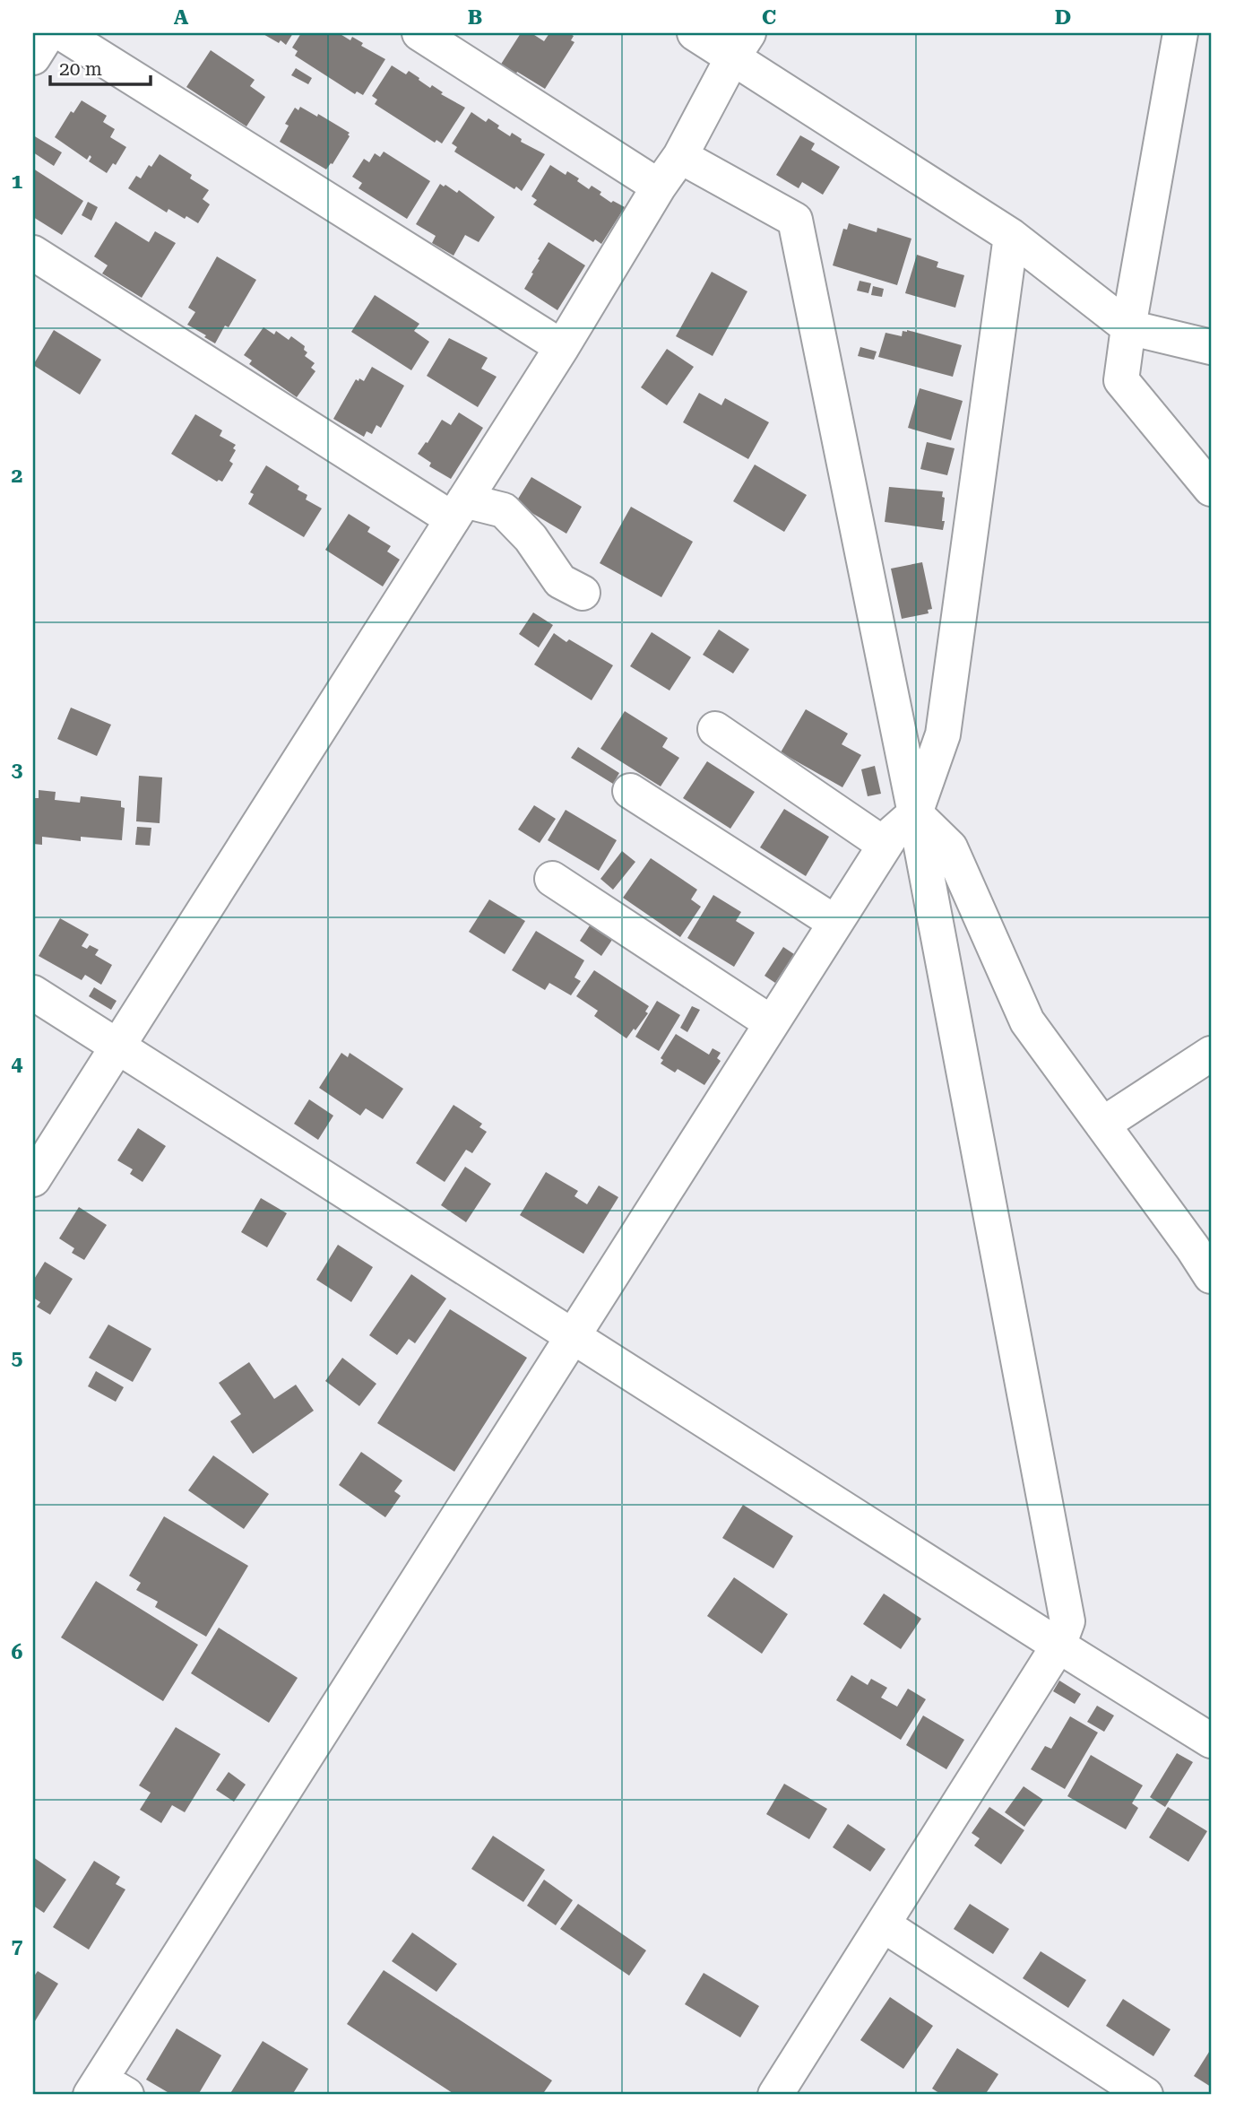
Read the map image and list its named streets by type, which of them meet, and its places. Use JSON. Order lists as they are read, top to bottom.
{
  "scale_bar": "20 m",
  "grid": {
    "columns": [
      "A",
      "B",
      "C",
      "D"
    ],
    "rows": [
      "1",
      "2",
      "3",
      "4",
      "5",
      "6",
      "7"
    ]
  }
}
